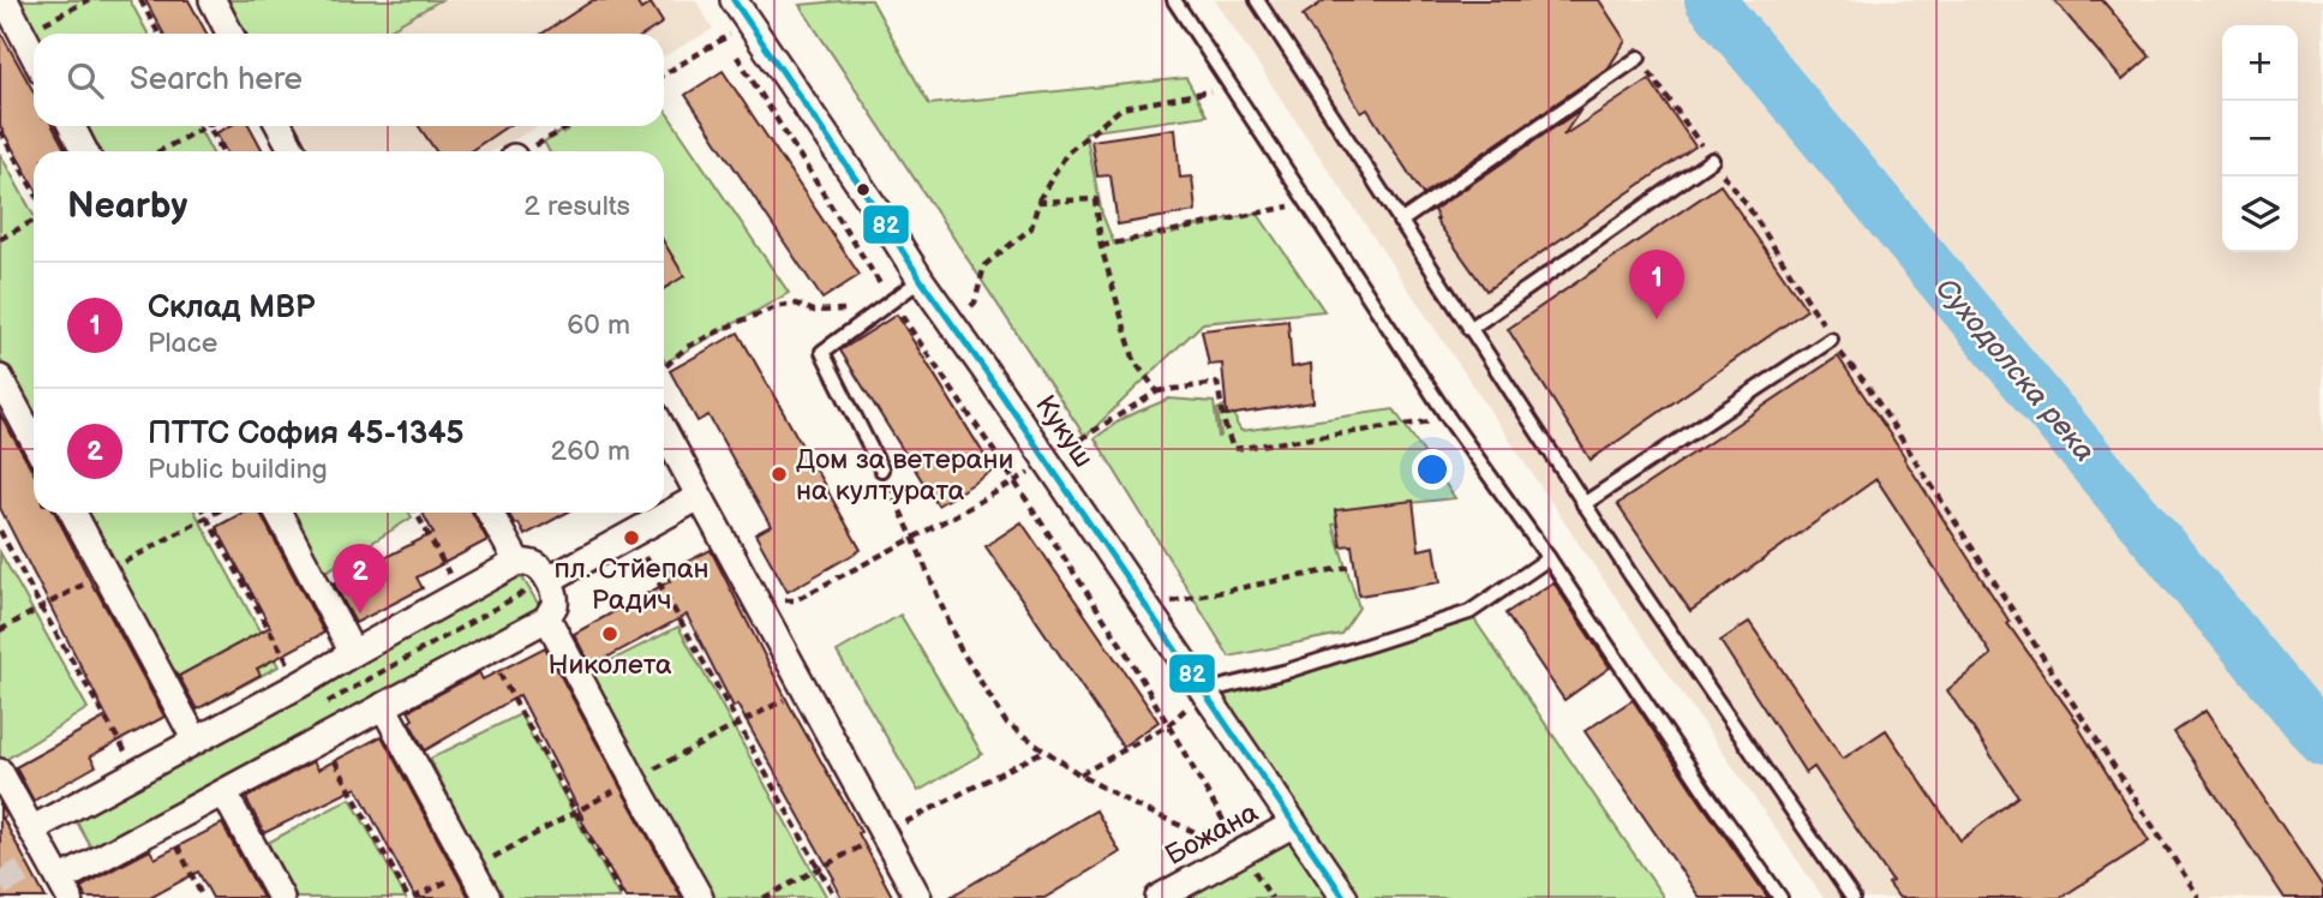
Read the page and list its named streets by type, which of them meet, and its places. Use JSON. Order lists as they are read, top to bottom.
{
  "streets": {
    "street": ["Кукуш", "Божана"]
  },
  "crossings": [
    ["Кукуш", "Божана"]
  ],
  "water": ["Суходолска река"],
  "places": ["Дом за ветерани на културата", "пл. Стйепан Радич", "Николета"],
  "lines": ["transit line 82"],
  "page": {
    "map_buttons": ["+", "−"],
    "search": "Search here",
    "heading": ["Nearby", "2 results"],
    "pins": ["1", "2"],
    "list": [
      {
        "mark": "1",
        "name": "Склад МВР",
        "note": "Place",
        "value": "60 m"
      },
      {
        "mark": "2",
        "name": "ПТТС София 45-1345",
        "note": "Public building",
        "value": "260 m"
      }
    ]
  }
}
